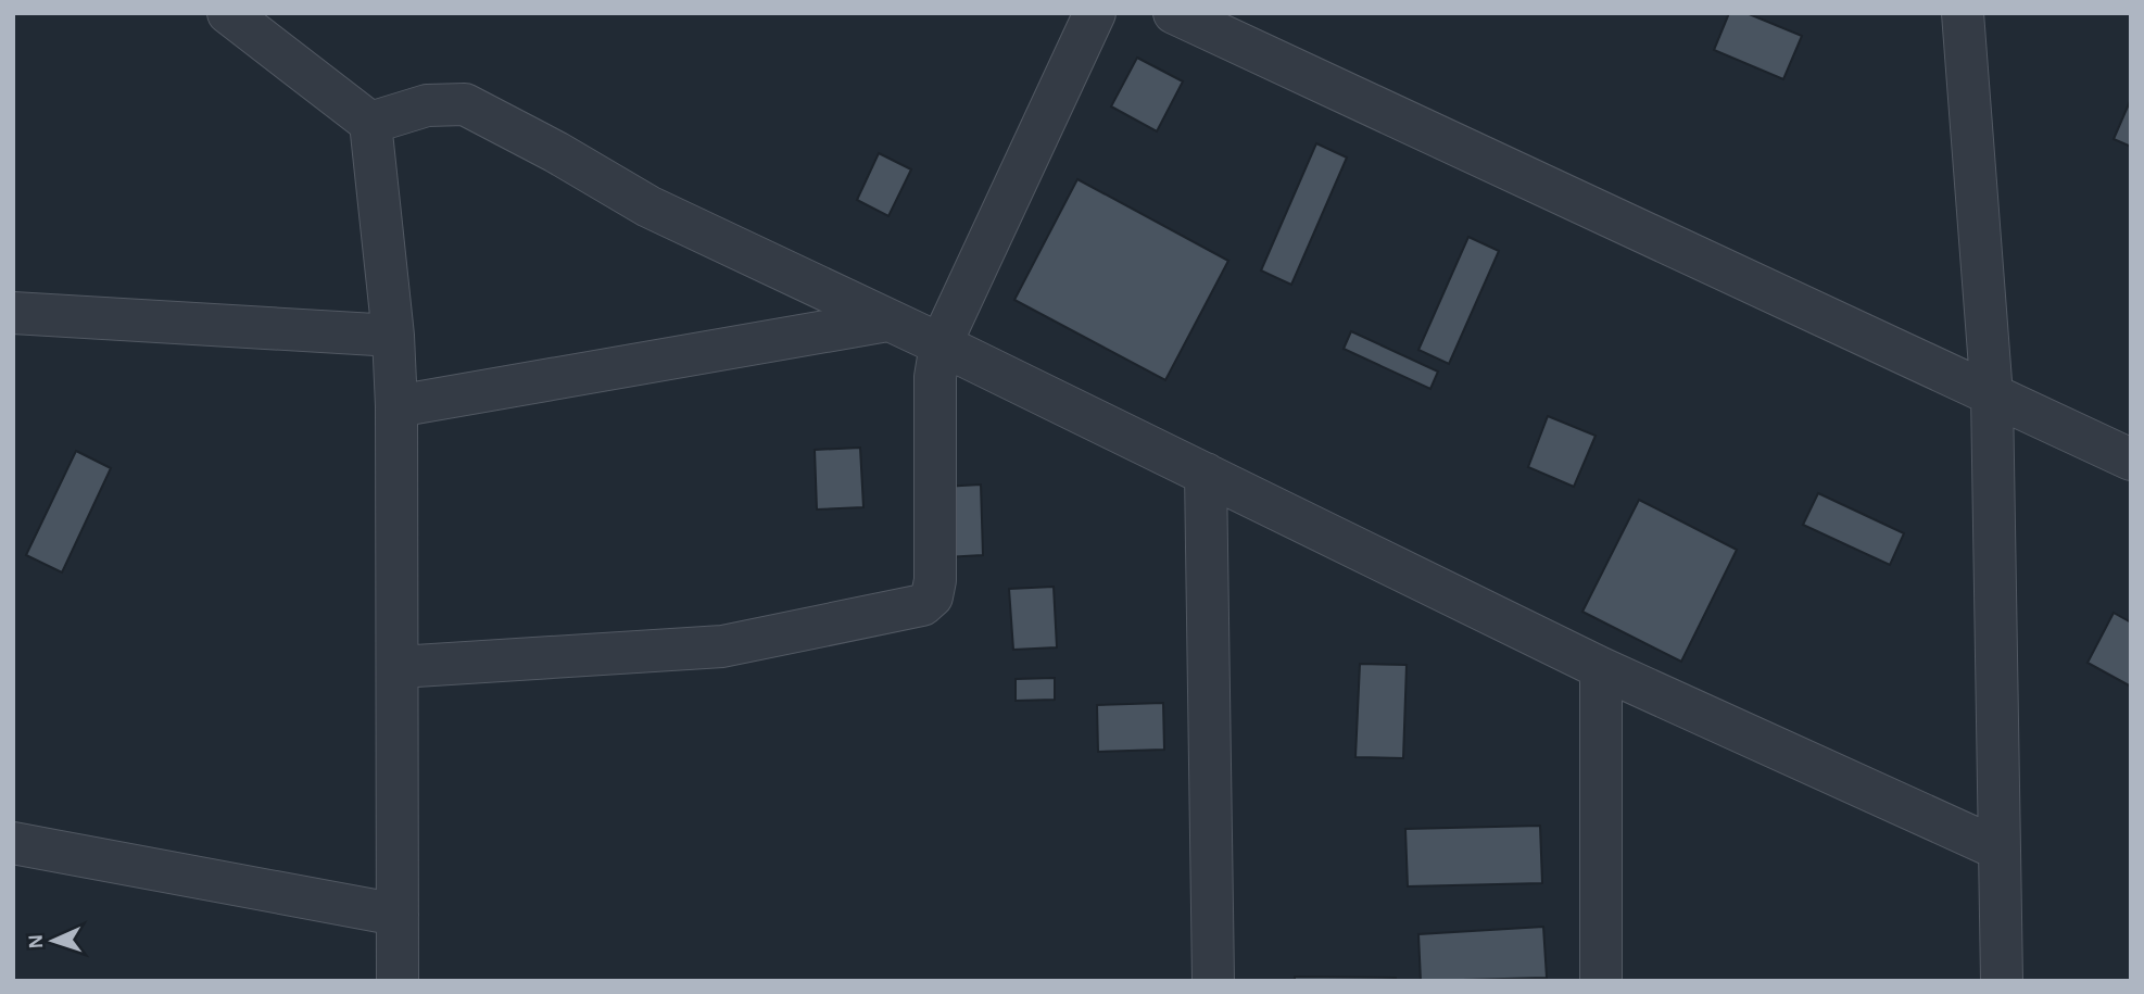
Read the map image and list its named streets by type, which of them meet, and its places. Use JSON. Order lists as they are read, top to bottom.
{
  "north": "left"
}
